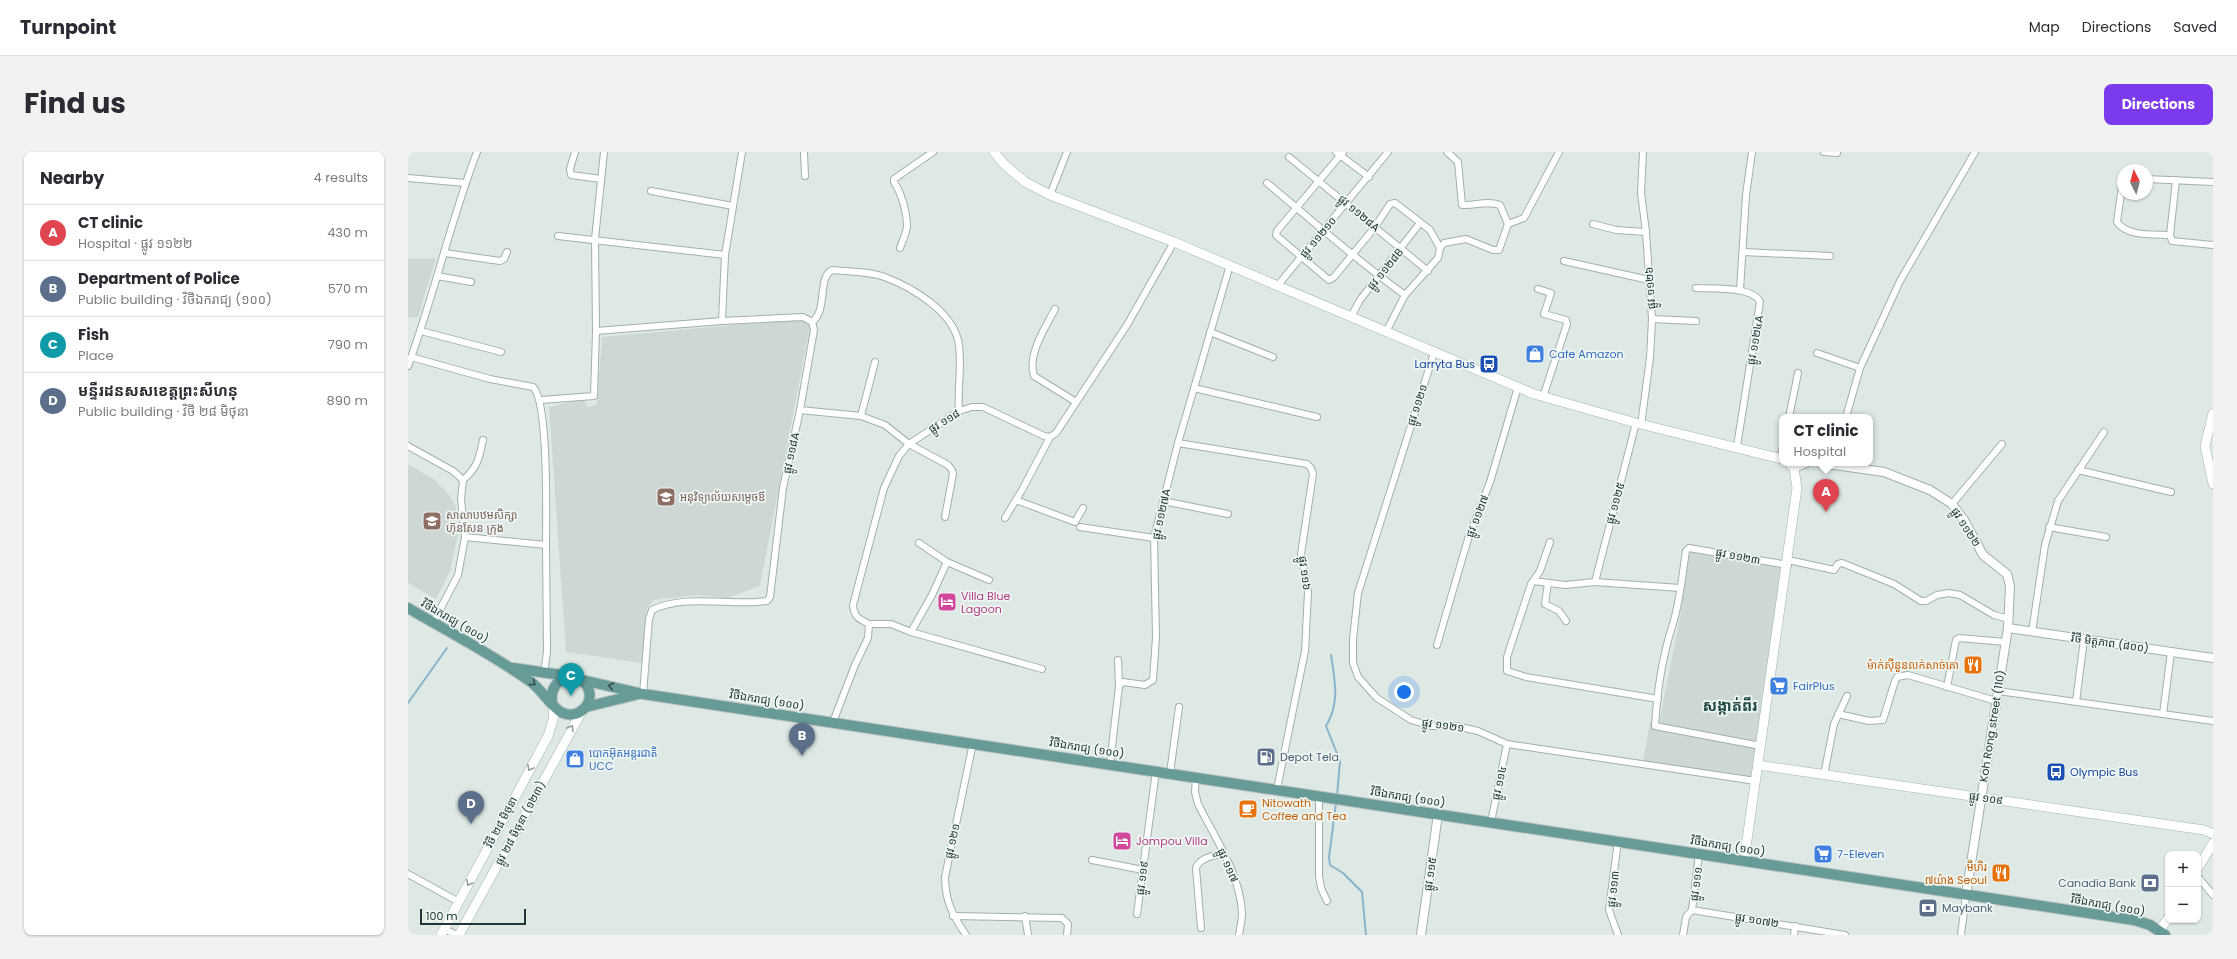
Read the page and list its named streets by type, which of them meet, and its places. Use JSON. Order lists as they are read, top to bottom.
{
  "streets": {
    "main road": [
      "វិថីឯករាជ្យ (១០០)",
      "ផ្លូវ ១០៩",
      "វិថី ២៨ មិថុនា",
      "ផ្លូវ ២៨ មិថុនា (១២៣)"
    ],
    "street": [
      "ផ្លូវ ១១២៨A",
      "ផ្លូវ ១១២១០",
      "ផ្លូវ ១១២៨B",
      "ផ្លូវ ១១២៦",
      "ផ្លូវ ១១២៤A",
      "ផ្លូវ ១១២១",
      "ផ្លូវ ១១៨",
      "ផ្លូវ ១១៨A",
      "ផ្លូវ ១១២៥",
      "ផ្លូវ ១១២៧A",
      "ផ្លូវ ១១២៧",
      "ផ្លូវ ១១២២",
      "ផ្លូវ ១១២៣",
      "ផ្លូវ ១១៦",
      "វិថី មិត្តភាព (៨០០)",
      "Koh Rong street (110)",
      "ផ្លូវ ១១៤",
      "ផ្លូវ ១២១",
      "ផ្លូវ ១១៧",
      "ផ្លូវ ១១៥",
      "ផ្លូវ ១១៩",
      "ផ្លូវ ១១១",
      "ផ្លូវ ១១៣",
      "ផ្លូវ ១០៧២"
    ]
  },
  "crossings": [
    ["ផ្លូវ ១១២៨A", "ផ្លូវ ១១២១០"],
    ["ផ្លូវ ១១២៨A", "ផ្លូវ ១១២៨B"],
    ["ផ្លូវ ១១២៦", "ផ្លូវ ១១២៥"],
    ["ផ្លូវ ១១២១", "ផ្លូវ ១១៤"],
    ["ផ្លូវ ១១៨A", "វិថីឯករាជ្យ (១០០)"],
    ["ផ្លូវ ១១២៧A", "ផ្លូវ ១១៦"],
    ["ផ្លូវ ១១២២", "ផ្លូវ ១១២៣"],
    ["ផ្លូវ ១១២២", "វិថី មិត្តភាព (៨០០)"],
    ["ផ្លូវ ១១២២", "Koh Rong street (110)"],
    ["ផ្លូវ ១១៦", "វិថីឯករាជ្យ (១០០)"],
    ["វិថីឯករាជ្យ (១០០)", "Koh Rong street (110)"],
    ["វិថីឯករាជ្យ (១០០)", "ផ្លូវ ១១៤"],
    ["វិថីឯករាជ្យ (១០០)", "ផ្លូវ ១២១"],
    ["វិថីឯករាជ្យ (១០០)", "ផ្លូវ ១១៧"],
    ["វិថីឯករាជ្យ (១០០)", "ផ្លូវ ១១៥"],
    ["វិថីឯករាជ្យ (១០០)", "ផ្លូវ ១១៩"],
    ["វិថីឯករាជ្យ (១០០)", "ផ្លូវ ១១១"],
    ["វិថីឯករាជ្យ (១០០)", "ផ្លូវ ១១៣"],
    ["វិថី មិត្តភាព (៨០០)", "Koh Rong street (110)"],
    ["Koh Rong street (110)", "ផ្លូវ ១០៩"],
    ["វិថី ២៨ មិថុនា", "ផ្លូវ ២៨ មិថុនា (១២៣)"],
    ["ផ្លូវ ១១១", "ផ្លូវ ១០៧២"]
  ],
  "one_way": ["វិថី ២៨ មិថុនា"],
  "districts": ["សង្កាត់ពីរ"],
  "places": {
    "shop": ["Cafe Amazon", "បោកអ៊ុតអន្តរជាតិ UCC"],
    "bus stop": ["Larryta Bus", "Olympic Bus"],
    "school or university": ["អនុវិទ្យាល័យសម្តេចឪ", "សាលាបឋមសិក្សា ហ៊ុនសែន ក្រុង"],
    "hotel": ["Villa Blue Lagoon", "Jompou Villa"],
    "restaurant": ["ម៉ាក់សុីនួនលក់សាច់គោ", "មីហិរ ៧យ៉ាង Seoul"],
    "supermarket": ["FairPlus", "7-Eleven"],
    "fuel station": ["Depot Tela"],
    "cafe": ["Nitowath Coffee and Tea"],
    "bank": ["Canadia Bank", "Maybank"]
  },
  "scale_bar": "100 m",
  "north": "top",
  "page": {
    "header": "Turnpoint",
    "nav": ["Map", "Directions", "Saved"],
    "title": "Find us",
    "buttons": "Directions",
    "heading": ["Nearby", "4 results"],
    "list": [
      {
        "mark": "A",
        "name": "CT clinic",
        "note": "Hospital · ផ្លូវ ១១២២",
        "value": "430 m"
      },
      {
        "mark": "B",
        "name": "Department of Police",
        "note": "Public building · វិថីឯករាជ្យ (១០០)",
        "value": "570 m"
      },
      {
        "mark": "C",
        "name": "Fish",
        "note": "Place",
        "value": "790 m"
      },
      {
        "mark": "D",
        "name": "មន្ទីរដនសសខេត្តព្រះសីហនុ",
        "note": "Public building · វិថី ២៨ មិថុនា",
        "value": "890 m"
      }
    ],
    "popup": ["CT clinic", "Hospital"],
    "pins": [
      "A",
      "C",
      "B",
      "D"
    ],
    "map_buttons": ["+", "−"],
    "scale": "100 m"
  }
}
